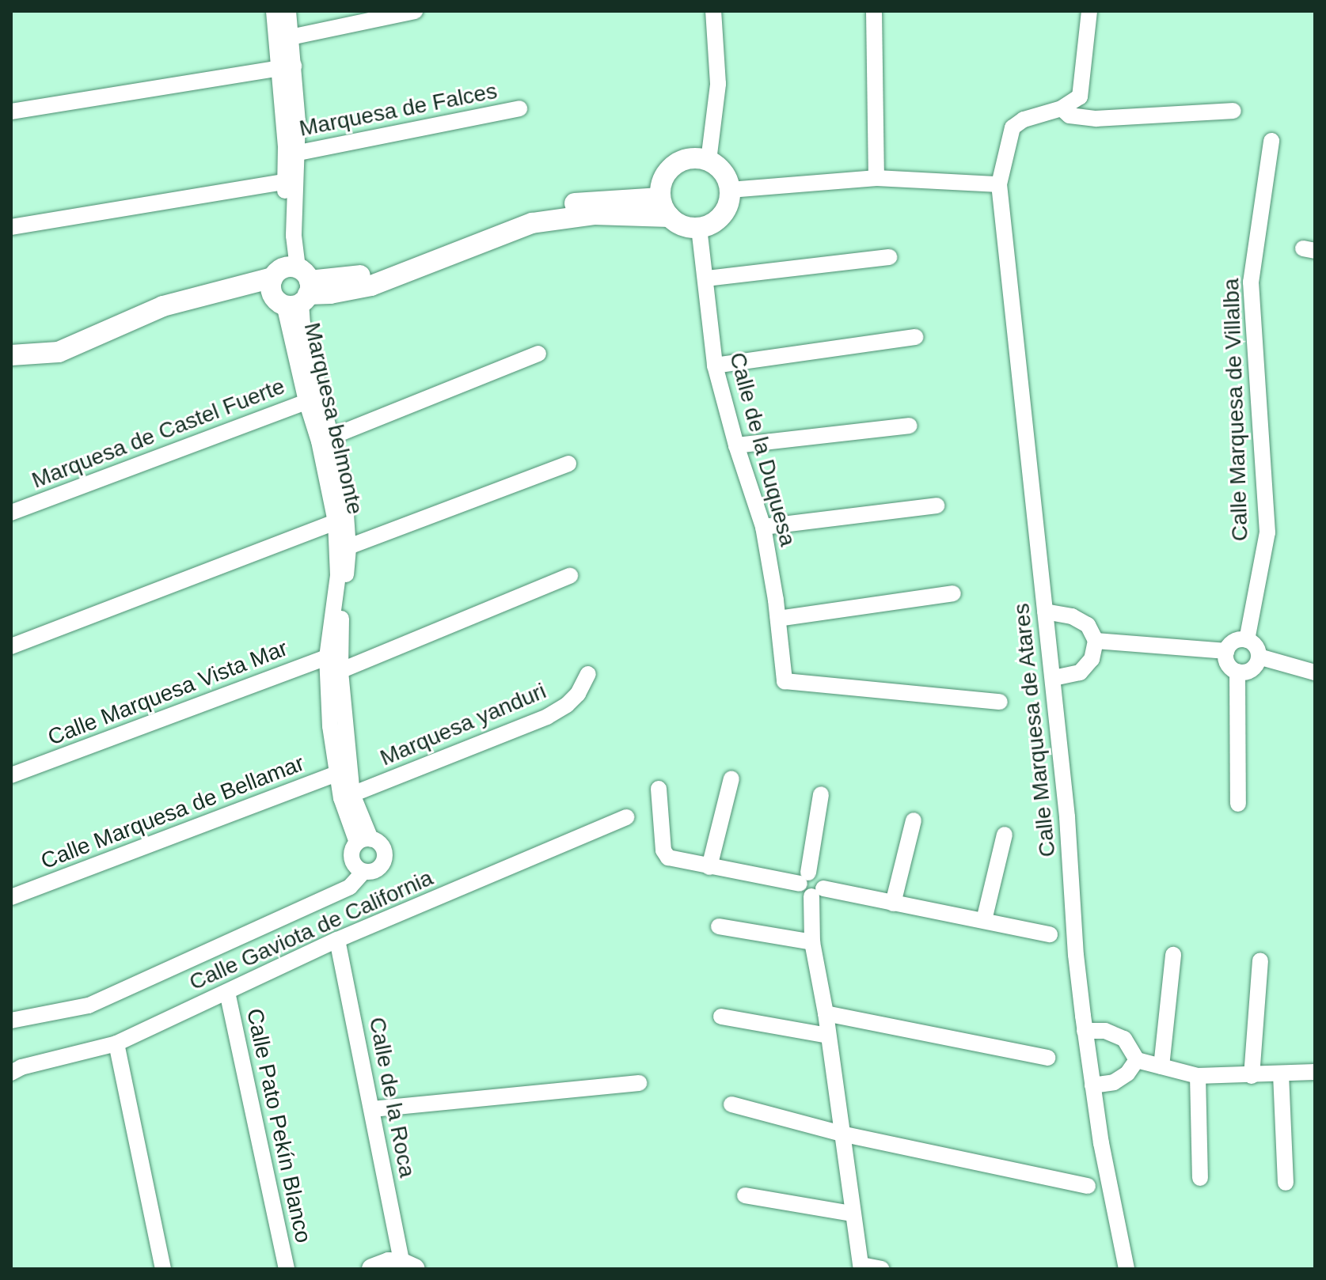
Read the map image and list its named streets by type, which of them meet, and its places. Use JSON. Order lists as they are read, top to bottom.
{
  "streets": {
    "street": [
      "Marquesa de Falces",
      "Calle Marquesa de Villalba",
      "Marquesa belmonte",
      "Marquesa de Castel Fuerte",
      "Calle de la Duquesa",
      "Calle Marquesa Vista Mar",
      "Marquesa yanduri",
      "Calle Marquesa de Atares",
      "Calle Marquesa de Bellamar",
      "Calle Gaviota de California",
      "Calle de la Roca",
      "Calle Pato Pekín Blanco"
    ]
  },
  "crossings": [
    ["Marquesa de Falces", "Marquesa belmonte"],
    ["Marquesa belmonte", "Marquesa de Castel Fuerte"],
    ["Marquesa belmonte", "Calle Marquesa Vista Mar"],
    ["Marquesa belmonte", "Marquesa yanduri"],
    ["Marquesa belmonte", "Calle Marquesa de Bellamar"],
    ["Marquesa belmonte", "Calle Gaviota de California"],
    ["Calle Gaviota de California", "Calle de la Roca"],
    ["Calle Gaviota de California", "Calle Pato Pekín Blanco"]
  ]
}
